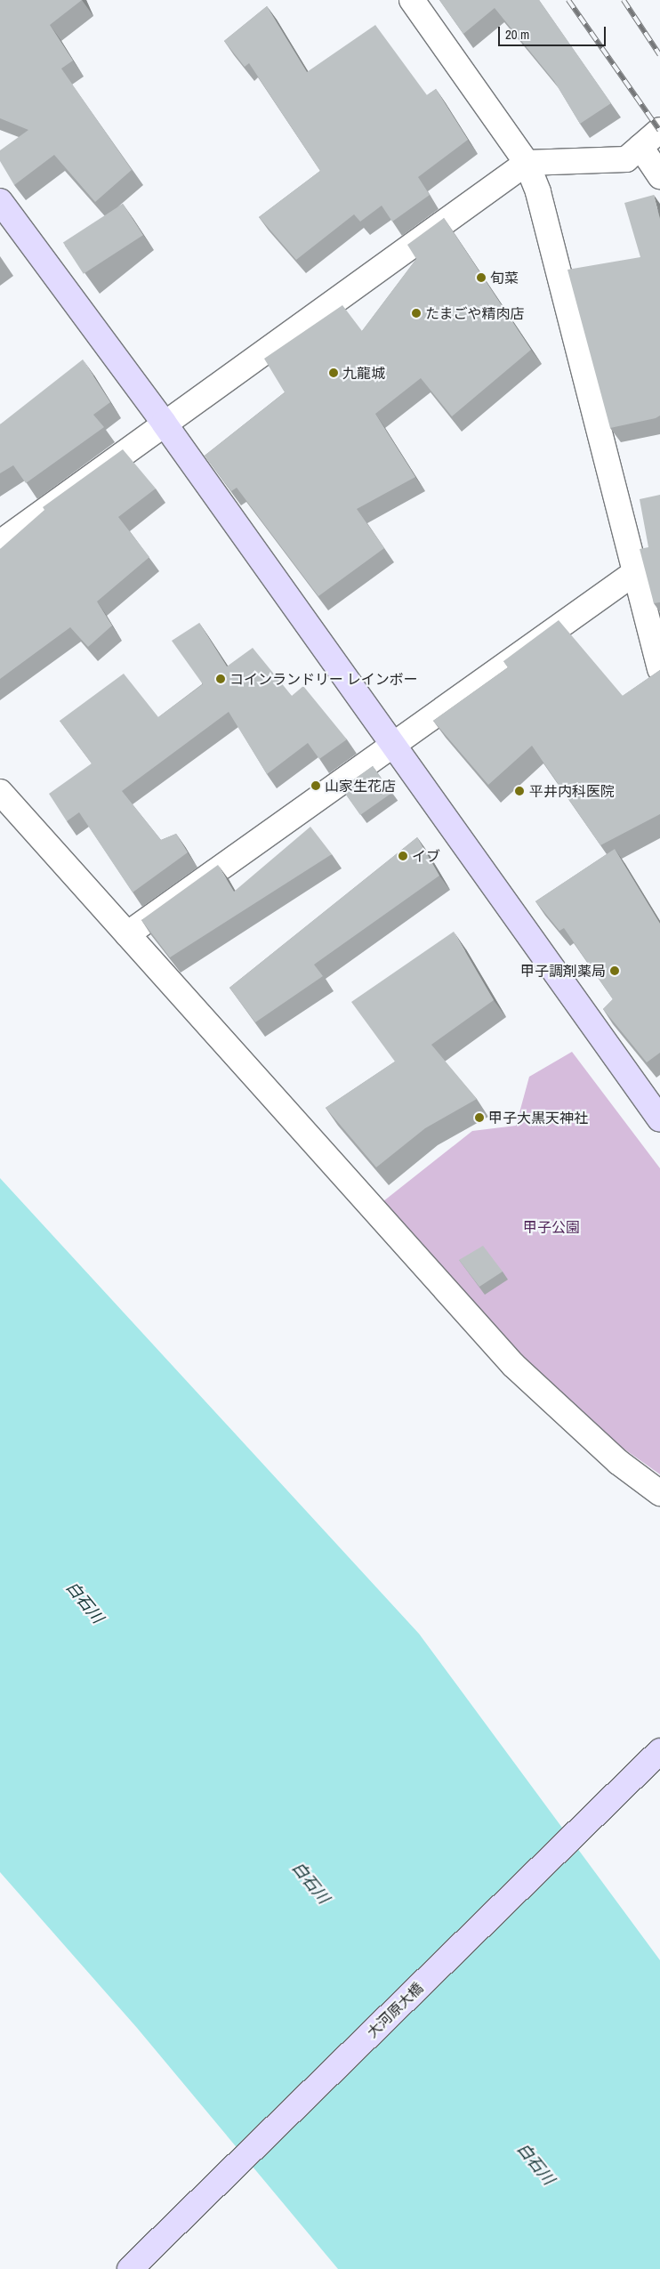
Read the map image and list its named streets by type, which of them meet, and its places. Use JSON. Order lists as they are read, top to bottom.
{
  "streets": {
    "street": ["大河原大橋"]
  },
  "water": ["白石川"],
  "parks": ["甲子公園"],
  "places": [
    "旬菜",
    "たまごや精肉店",
    "九龍城",
    "コインランドリー レインボー",
    "山家生花店",
    "平井内科医院",
    "イブ",
    "甲子調剤薬局",
    "甲子大黒天神社"
  ],
  "scale_bar": "20 m"
}
